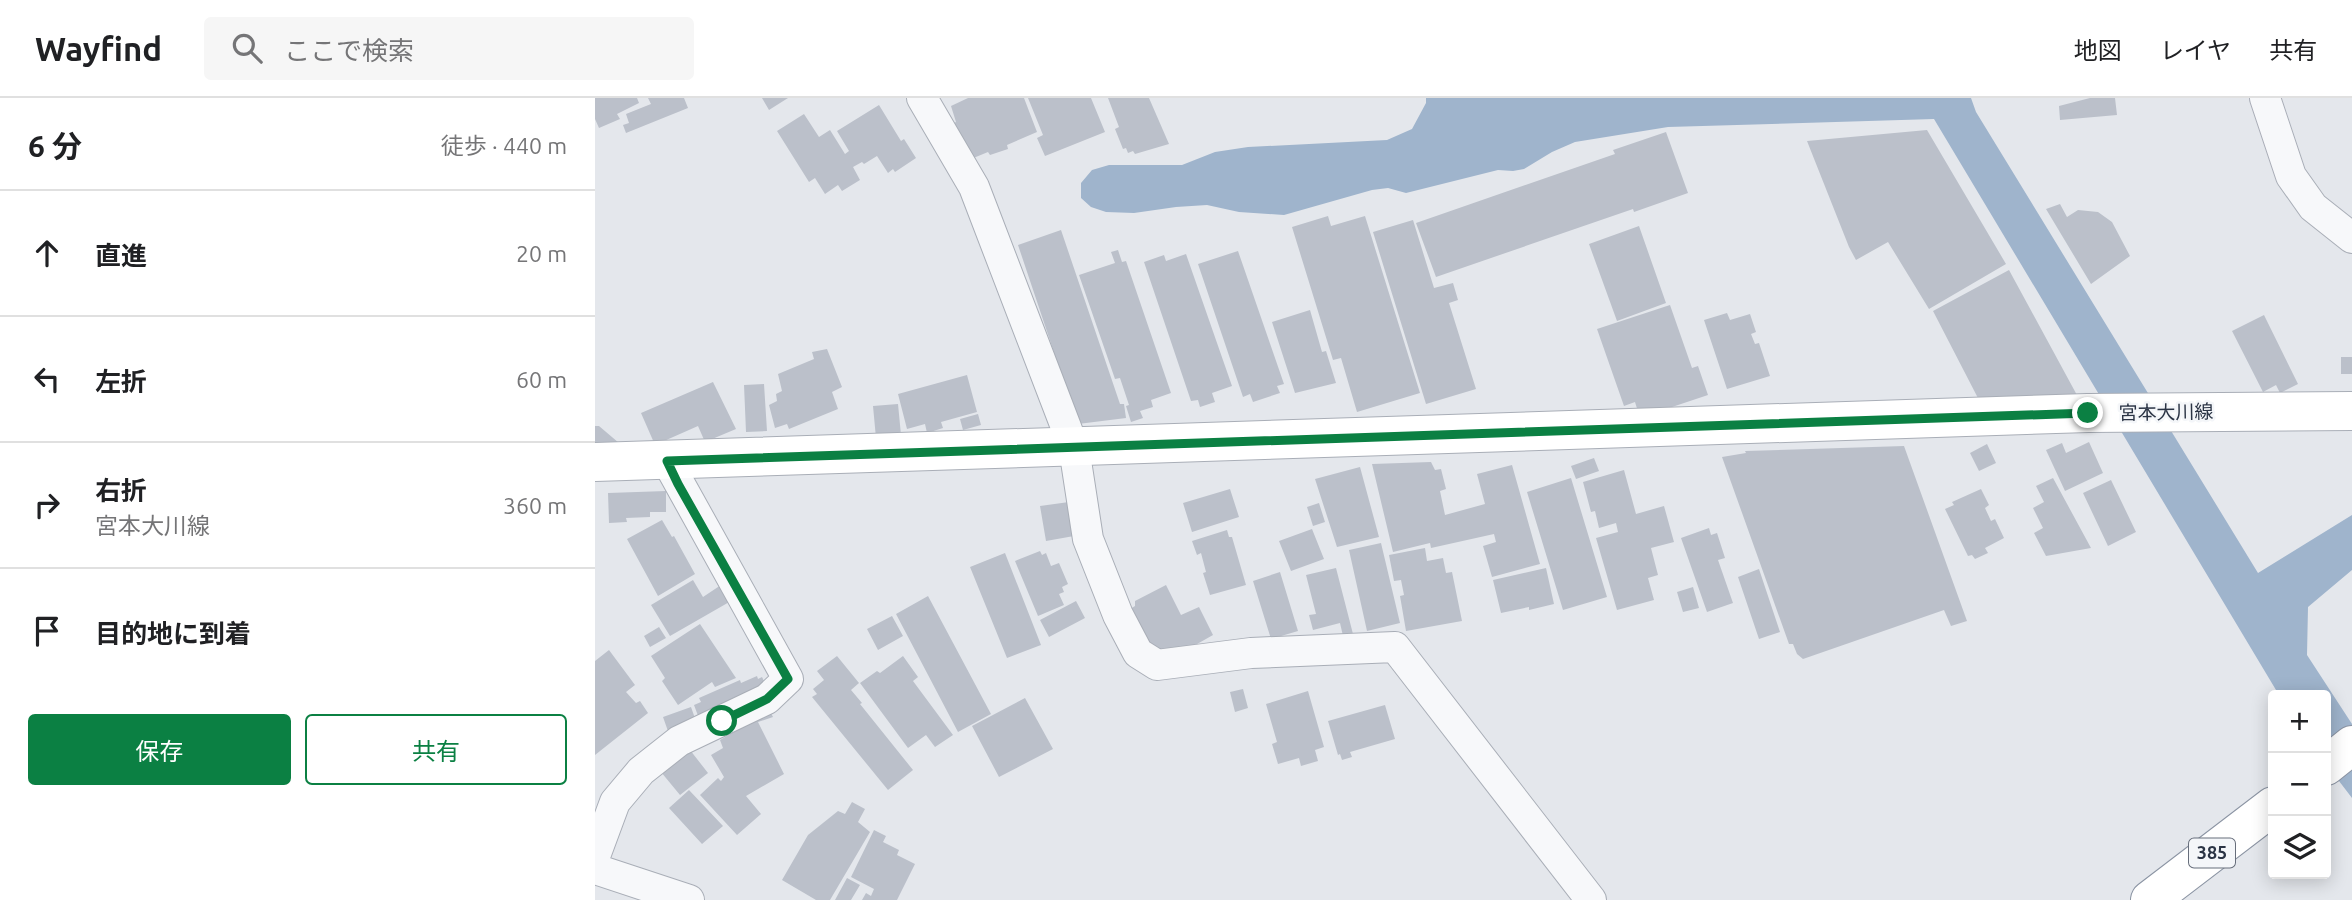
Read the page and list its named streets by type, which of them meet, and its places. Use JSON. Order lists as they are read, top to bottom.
{
  "streets": {
    "main road": ["宮本大川線", "385"]
  },
  "page": {
    "header": "Wayfind",
    "search": "ここで検索",
    "nav": ["地図", "レイヤ", "共有"],
    "heading": ["6 分", "徒歩 · 440 m"],
    "list": [
      ["直進", "20 m"],
      ["左折", "60 m"],
      ["右折", "宮本大川線", "360 m"],
      "目的地に到着"
    ],
    "map_buttons": ["+", "−"],
    "buttons": ["保存", "共有"]
  }
}
